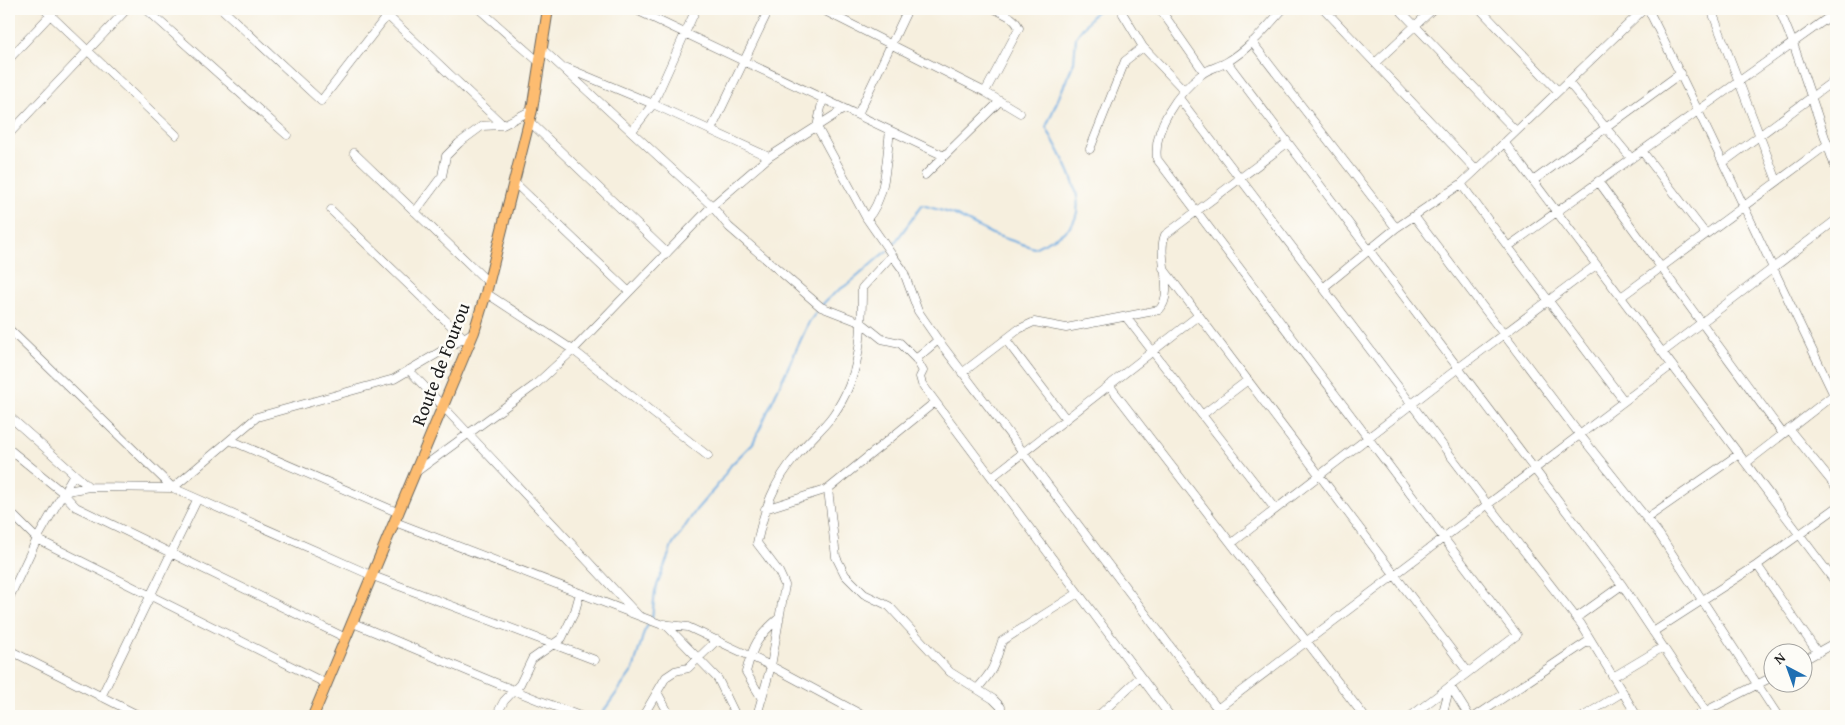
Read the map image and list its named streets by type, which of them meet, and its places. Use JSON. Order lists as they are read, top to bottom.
{
  "streets": {
    "main road": ["Route de Fourou"]
  },
  "north": "top left"
}
